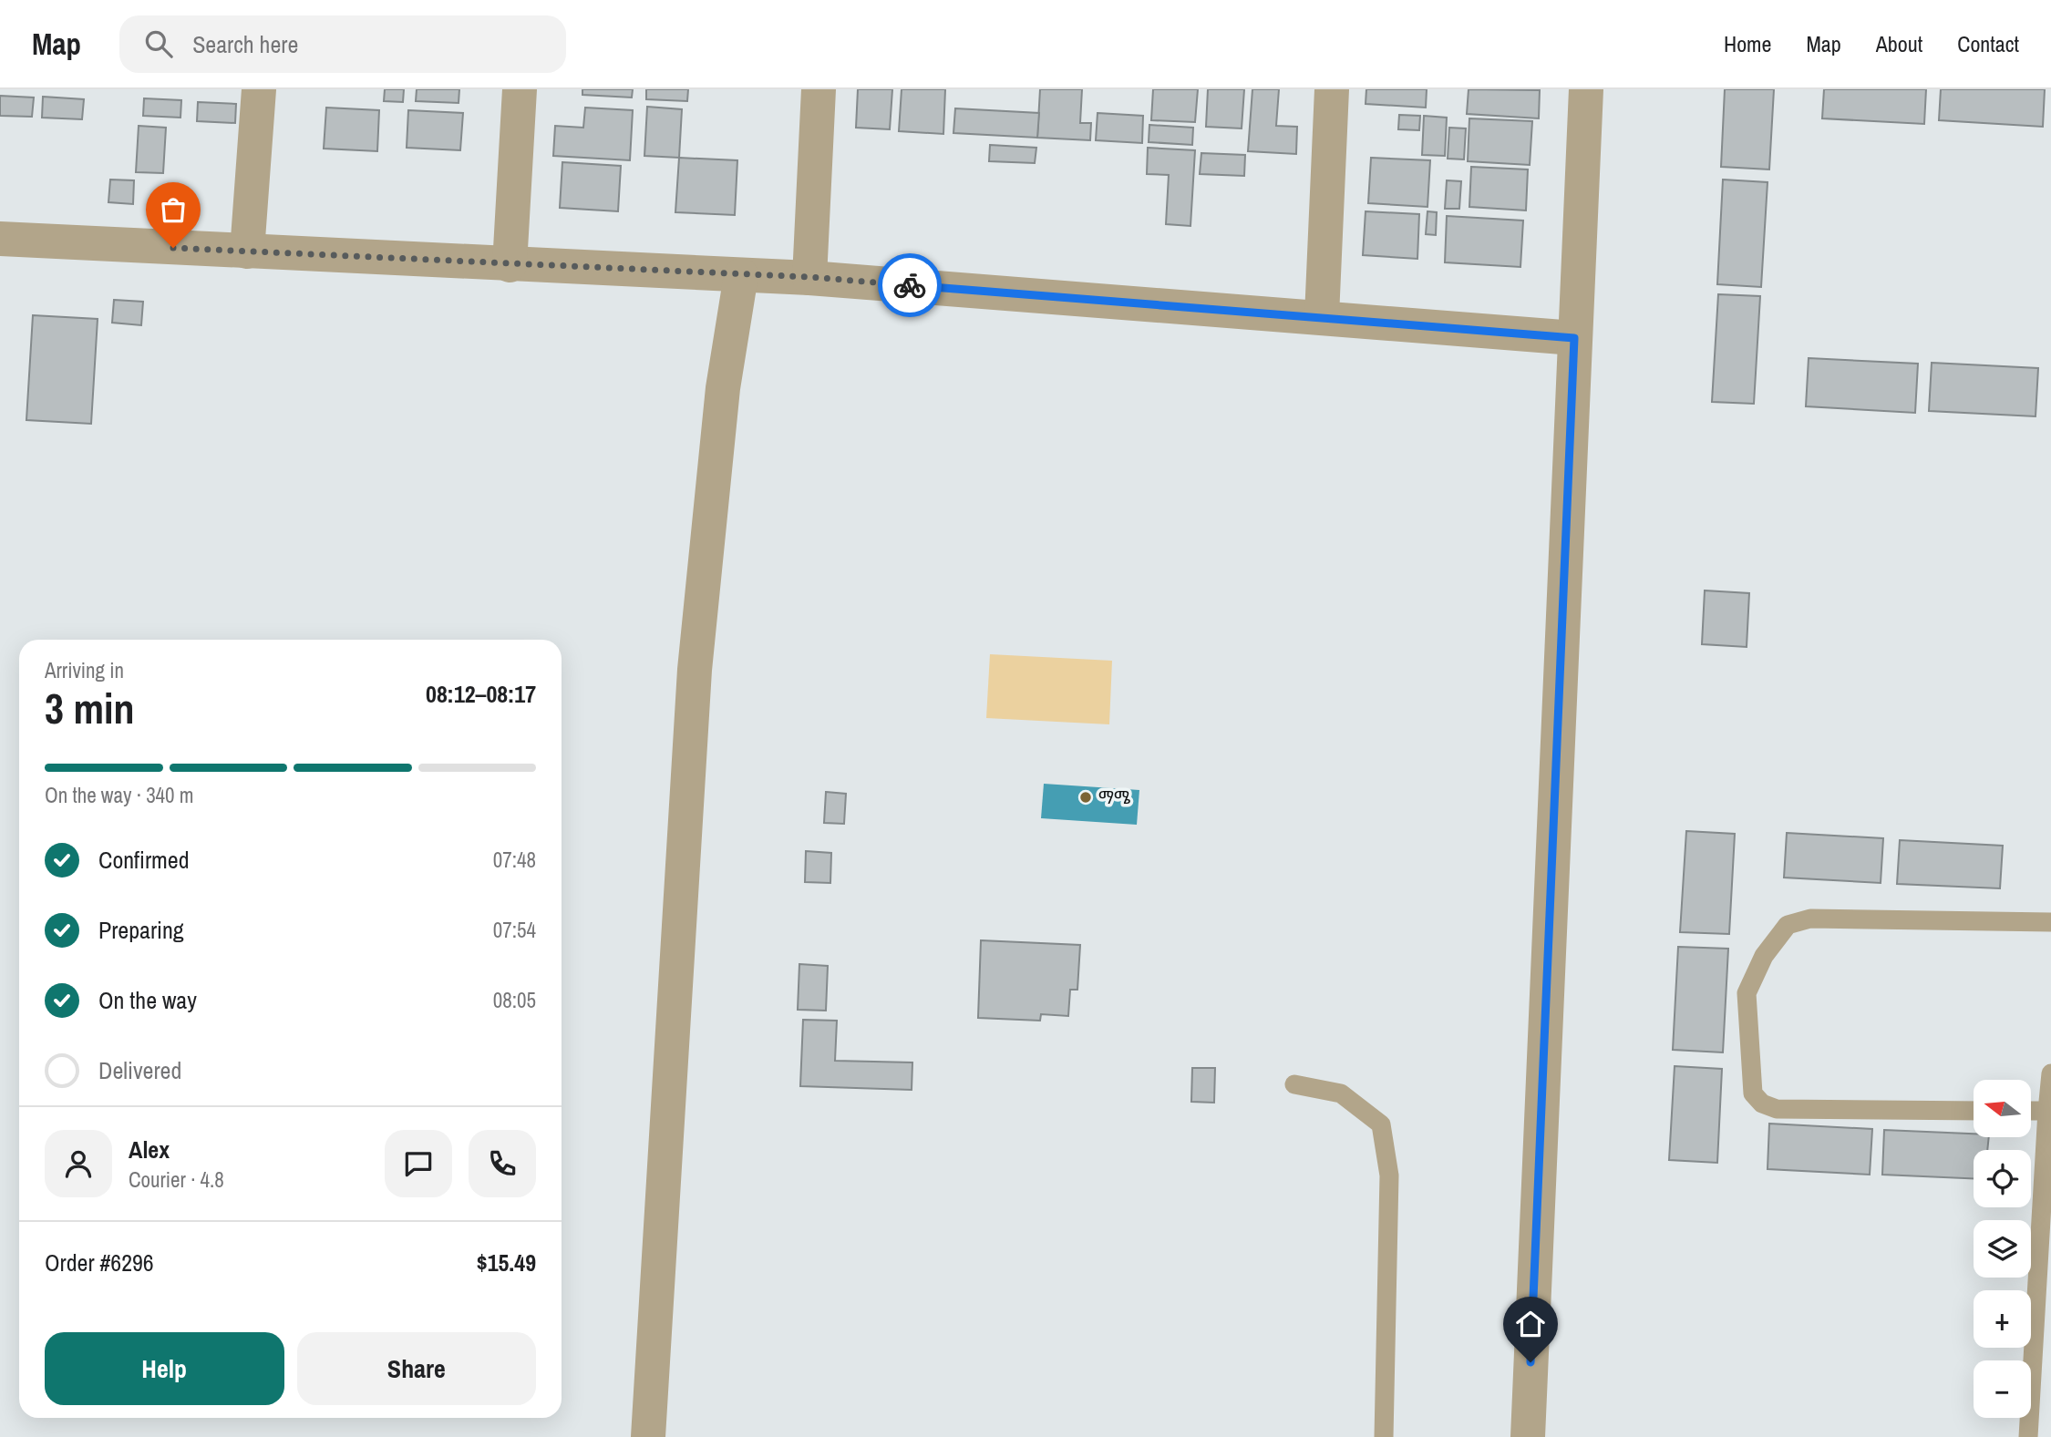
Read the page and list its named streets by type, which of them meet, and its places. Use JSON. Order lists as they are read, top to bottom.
{
  "places": ["ማሜ"],
  "north": "left",
  "page": {
    "header": "Map",
    "search": "Search here",
    "nav": [
      "Home",
      "Map",
      "About",
      "Contact"
    ],
    "heading": ["3 min", "Arriving in", "08:12–08:17"],
    "panel": [
      "Alex",
      "Courier · 4.8",
      "Order #6296",
      "$15.49"
    ],
    "bar": "On the way · 340 m",
    "list": [
      ["Confirmed", "07:48"],
      ["Preparing", "07:54"],
      ["On the way", "08:05"],
      "Delivered"
    ],
    "map_buttons": ["+", "−"],
    "buttons": ["Help", "Share"]
  }
}
